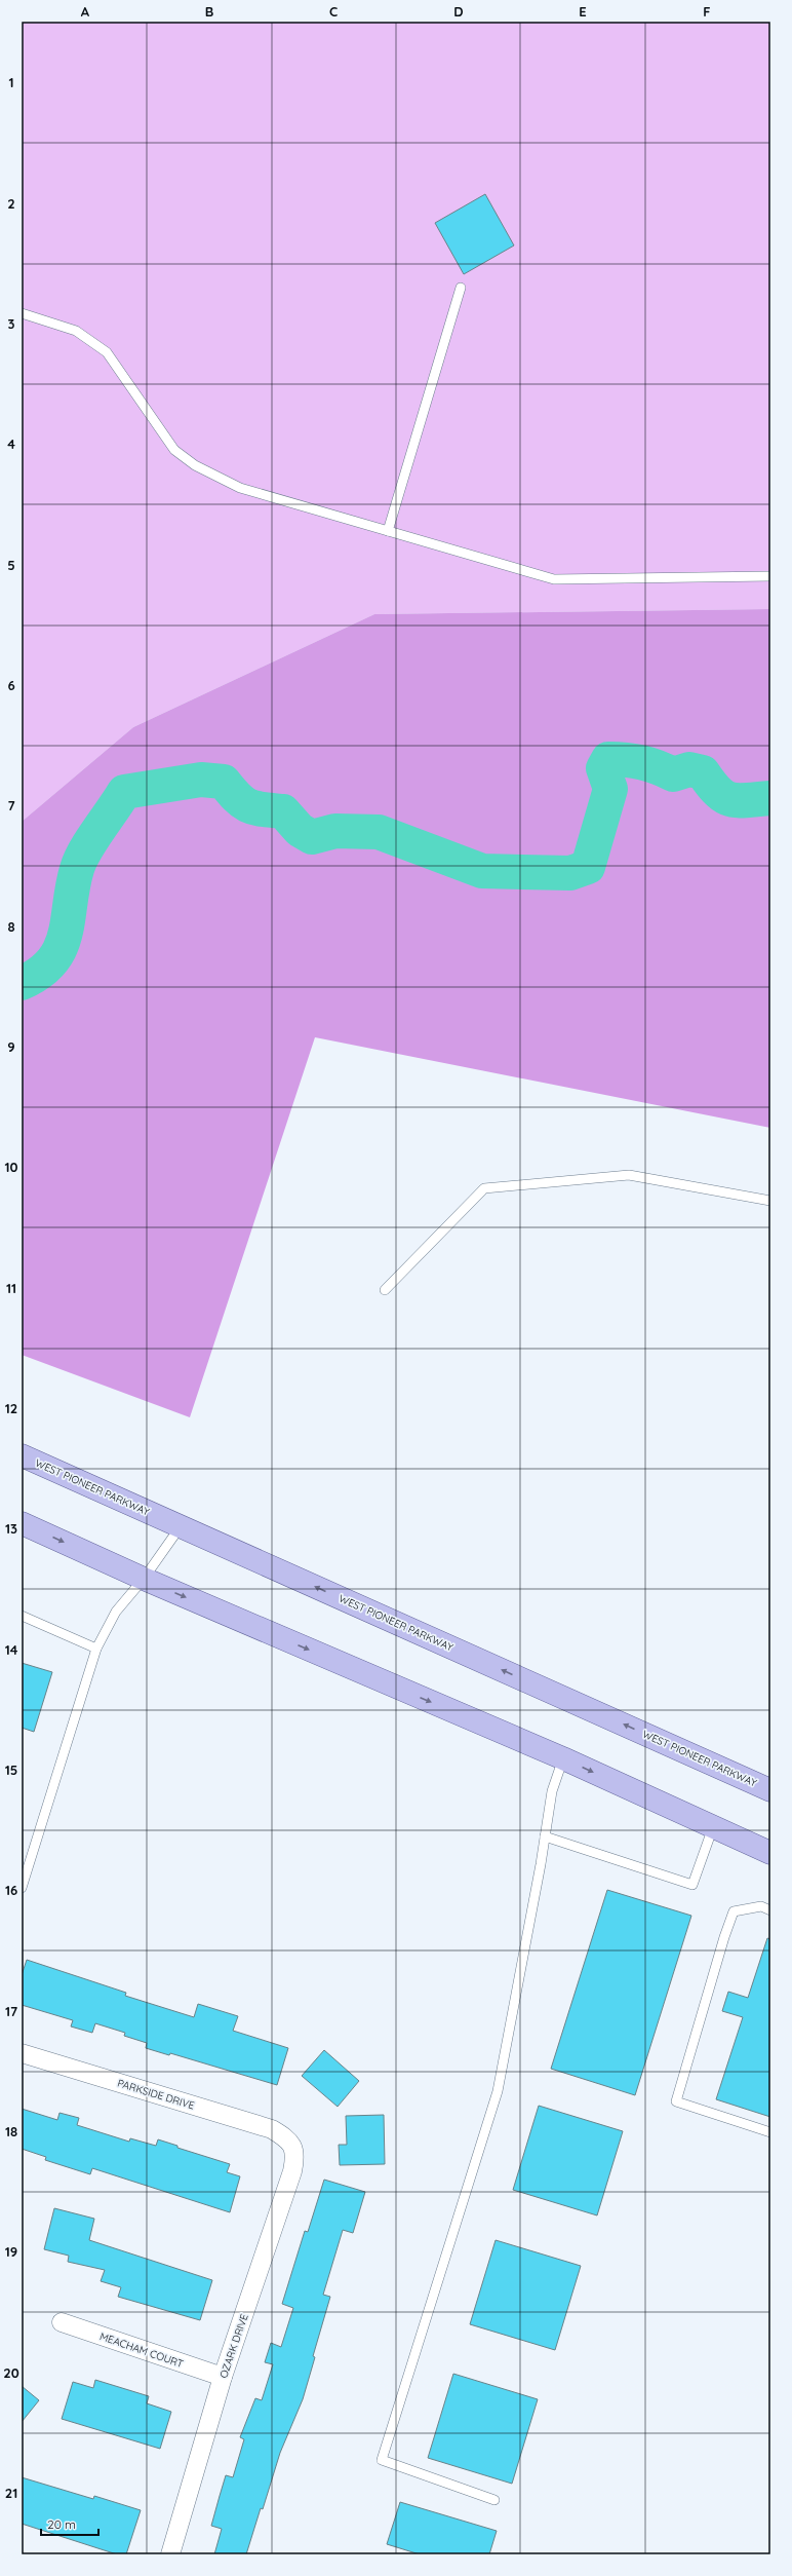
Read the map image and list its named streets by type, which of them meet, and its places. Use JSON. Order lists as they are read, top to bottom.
{
  "streets": {
    "main road": ["WEST PIONEER PARKWAY"],
    "street": ["PARKSIDE DRIVE", "OZARK DRIVE", "MEACHAM COURT"]
  },
  "crossings": [
    ["PARKSIDE DRIVE", "OZARK DRIVE"],
    ["OZARK DRIVE", "MEACHAM COURT"]
  ],
  "scale_bar": "20 m",
  "grid": {
    "columns": [
      "A",
      "B",
      "C",
      "D",
      "E",
      "F"
    ],
    "rows": [
      "1",
      "2",
      "3",
      "4",
      "5",
      "6",
      "7",
      "8",
      "9",
      "10",
      "11",
      "12",
      "13",
      "14",
      "15",
      "16",
      "17",
      "18",
      "19",
      "20",
      "21"
    ]
  }
}
